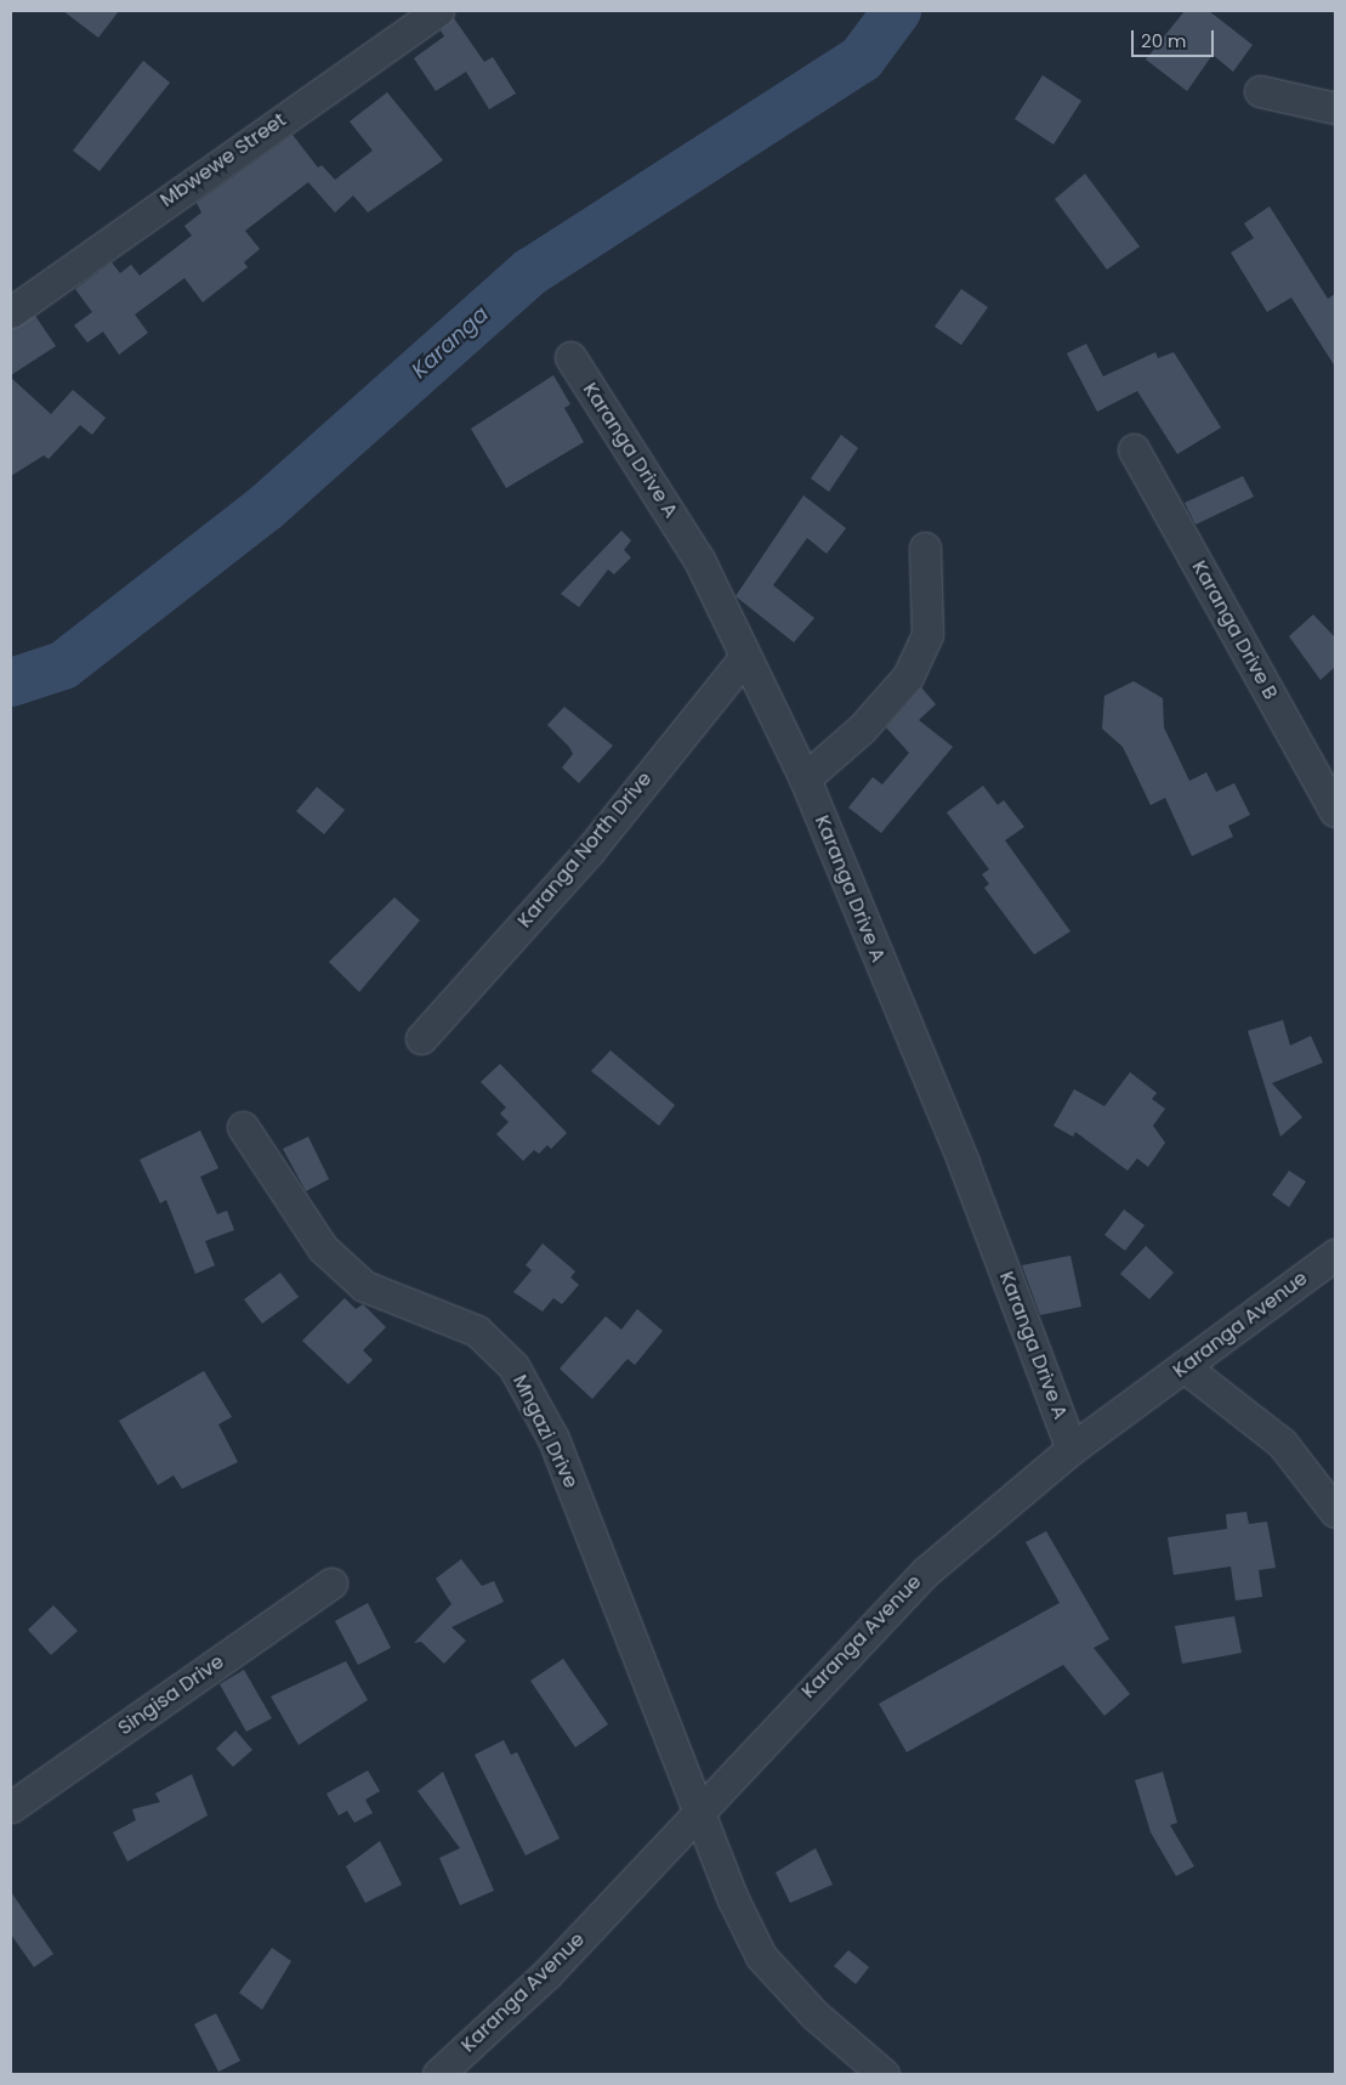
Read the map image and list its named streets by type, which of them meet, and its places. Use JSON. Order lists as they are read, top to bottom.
{
  "streets": {
    "street": [
      "Mbwewe Street",
      "Karanga Drive A",
      "Karanga Drive B",
      "Karanga North Drive",
      "Karanga Avenue",
      "Mngazi Drive",
      "Singisa Drive"
    ]
  },
  "crossings": [
    ["Karanga Drive A", "Karanga North Drive"],
    ["Karanga Drive A", "Karanga Avenue"],
    ["Karanga Avenue", "Mngazi Drive"]
  ],
  "water": ["Karanga"],
  "scale_bar": "20 m"
}
